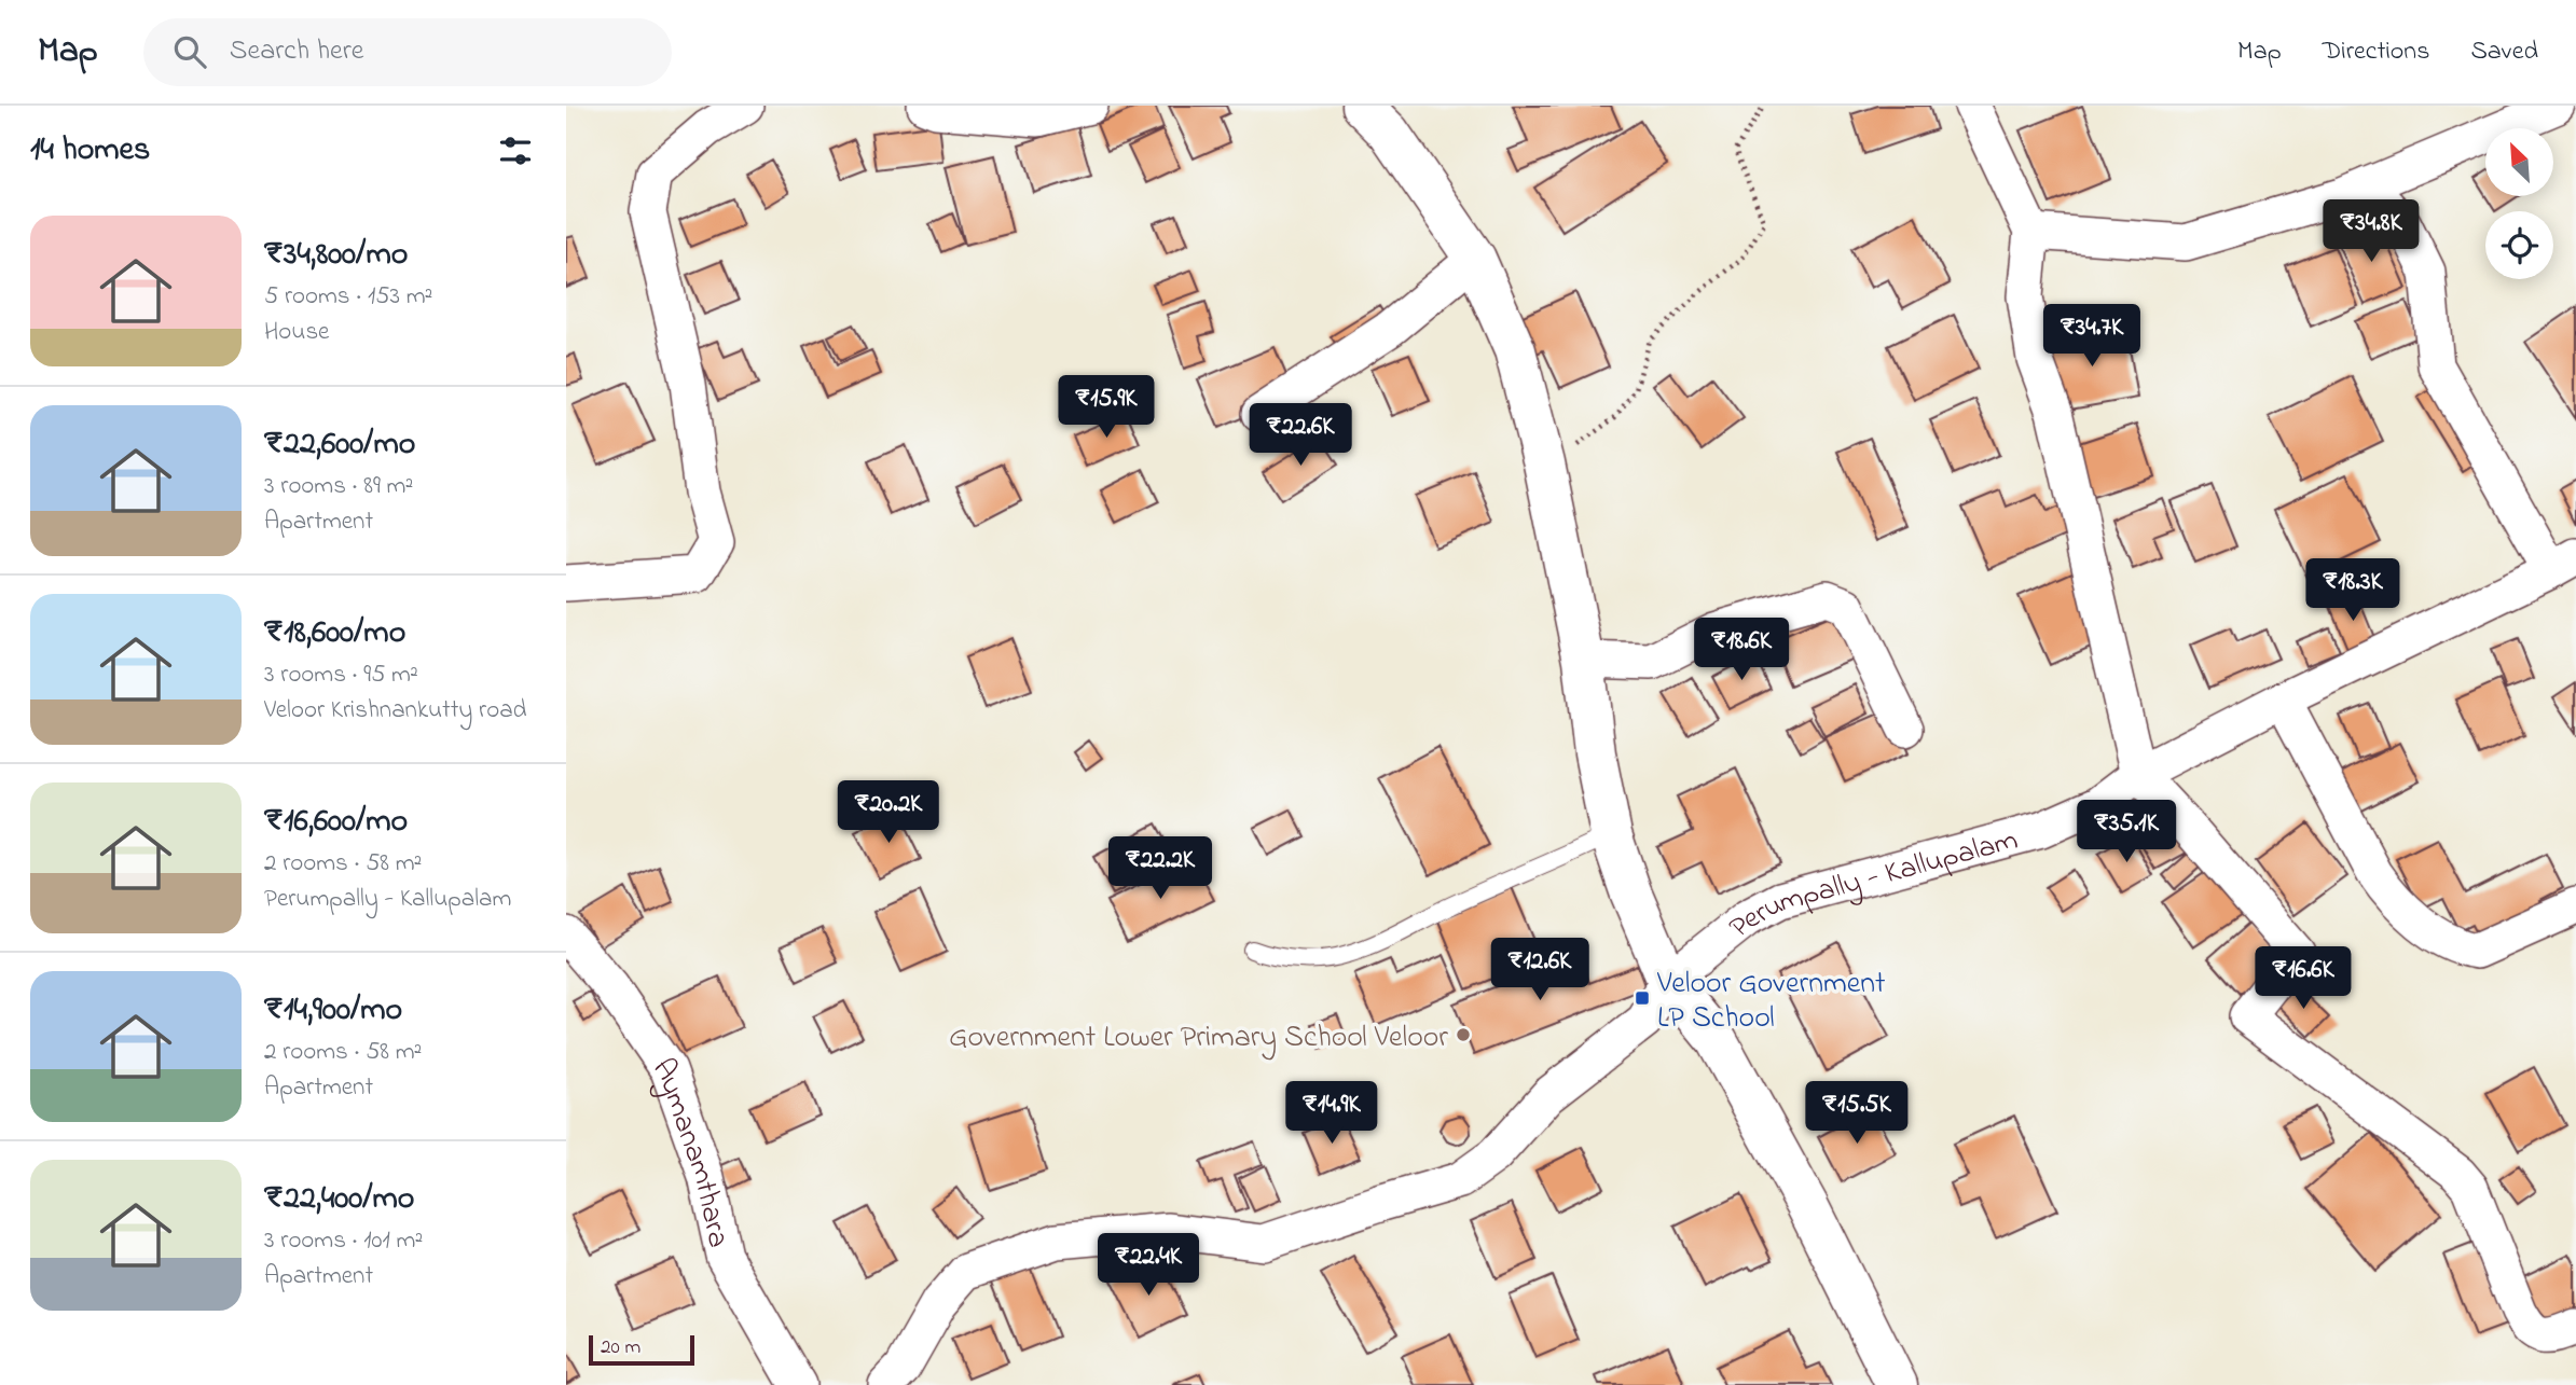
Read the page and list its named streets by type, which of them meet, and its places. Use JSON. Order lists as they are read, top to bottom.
{
  "streets": {
    "street": ["Perumpally - Kallupalam", "Aymanamthara"]
  },
  "places": {
    "transit": ["Veloor Government LP School"],
    "other": ["Government Lower Primary School Veloor"]
  },
  "scale_bar": "20 m",
  "north": "top left",
  "page": {
    "header": "Map",
    "search": "Search here",
    "nav": ["Map", "Directions", "Saved"],
    "heading": "14 homes",
    "list": [
      {
        "name": "₹34,800/mo",
        "note": "5 rooms · 153 m² · House"
      },
      {
        "name": "₹22,600/mo",
        "note": "3 rooms · 89 m² · Apartment"
      },
      {
        "name": "₹18,600/mo",
        "note": "3 rooms · 95 m² · Veloor Krishnankutty road"
      },
      {
        "name": "₹16,600/mo",
        "note": "2 rooms · 58 m² · Perumpally - Kallupalam"
      },
      {
        "name": "₹14,900/mo",
        "note": "2 rooms · 58 m² · Apartment"
      },
      {
        "name": "₹22,400/mo",
        "note": "3 rooms · 101 m² · Apartment"
      }
    ],
    "price": [
      "₹34.8K",
      "₹34.7K",
      "₹15.9K",
      "₹22.6K",
      "₹18.3K",
      "₹18.6K",
      "₹20.2K",
      "₹35.1K",
      "₹22.2K",
      "₹12.6K",
      "₹16.6K",
      "₹14.9K",
      "₹15.5K",
      "₹22.4K"
    ],
    "scale": "20 m"
  }
}
